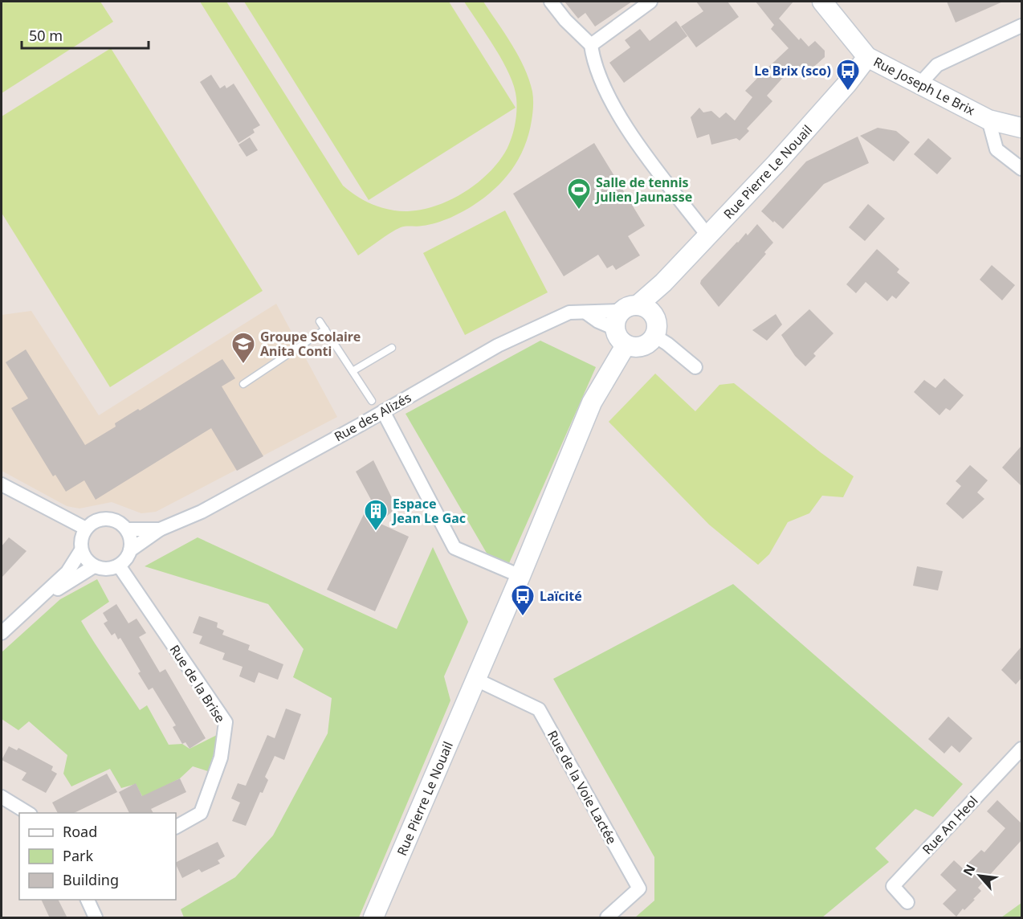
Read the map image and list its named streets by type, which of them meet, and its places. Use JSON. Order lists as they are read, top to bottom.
{
  "streets": {
    "street": [
      "Rue Joseph Le Brix",
      "Rue Pierre Le Nouail",
      "Rue des Alizés",
      "Rue de la Brise",
      "Rue de la Voie Lactée",
      "Rue An Heol"
    ]
  },
  "crossings": [
    ["Rue Joseph Le Brix", "Rue Pierre Le Nouail"],
    ["Rue Pierre Le Nouail", "Rue des Alizés"],
    ["Rue Pierre Le Nouail", "Rue de la Voie Lactée"],
    ["Rue des Alizés", "Rue de la Brise"]
  ],
  "places": {
    "bus stop": ["Le Brix (sco)", "Laïcité"],
    "sports": ["Salle de tennis Julien Jaunasse"],
    "school or university": ["Groupe Scolaire Anita Conti"],
    "building": ["Espace Jean Le Gac"]
  },
  "legend": ["Road", "Park", "Building"],
  "scale_bar": "50 m",
  "north": "top left"
}
